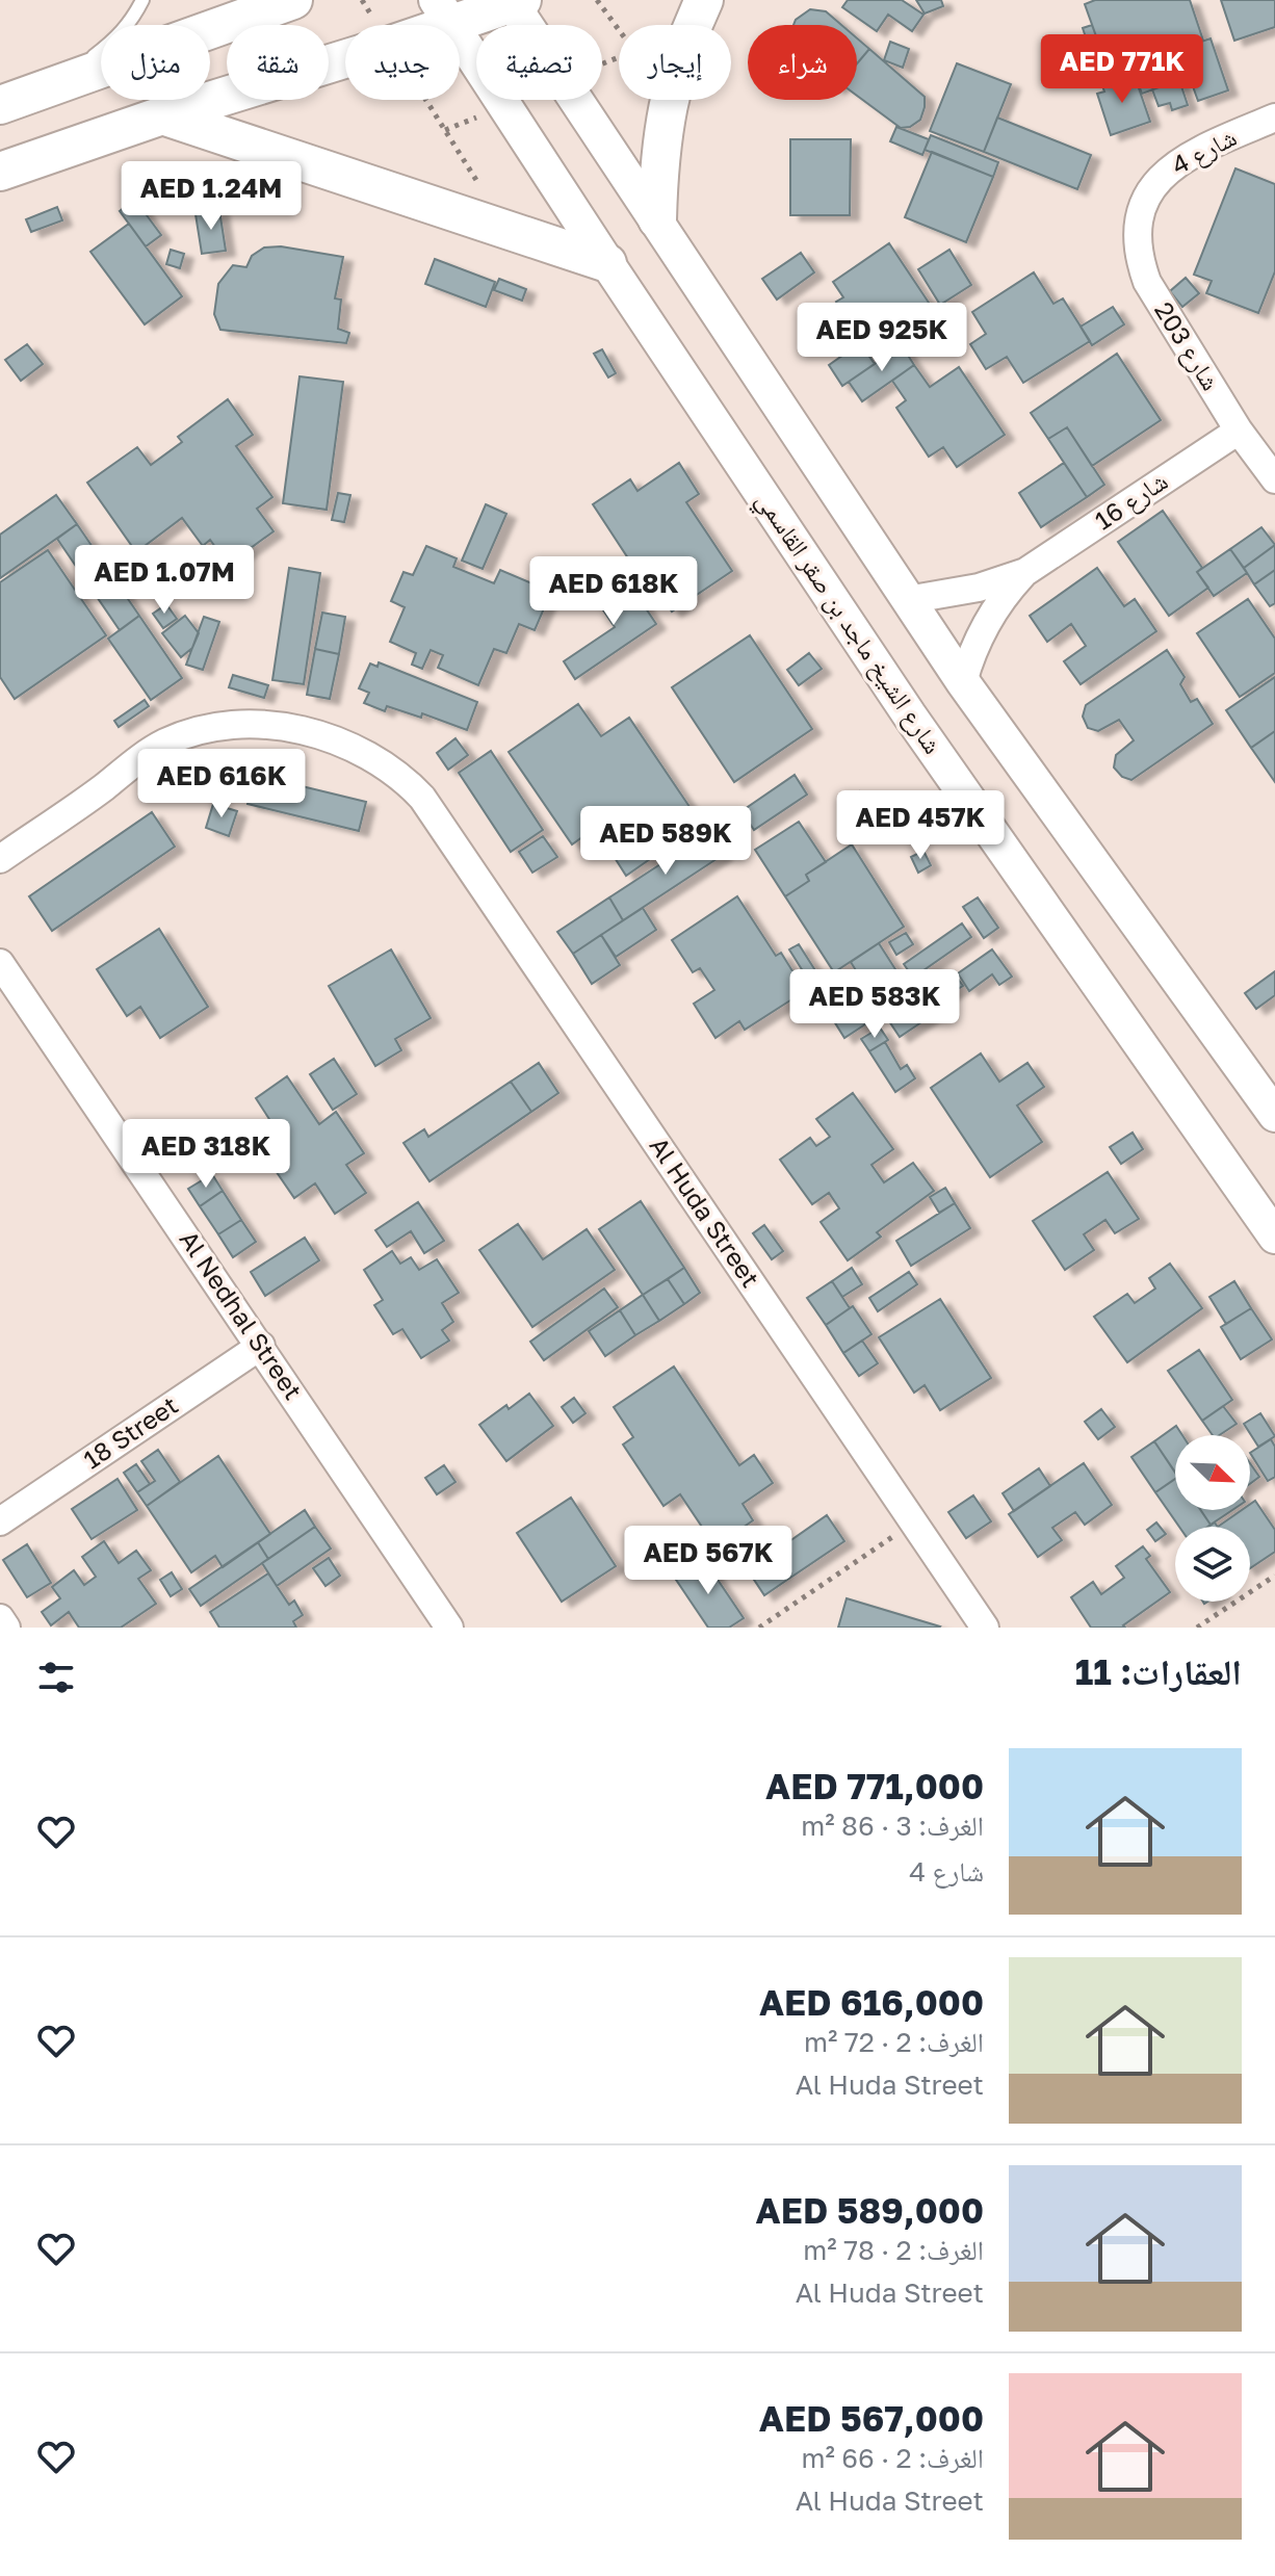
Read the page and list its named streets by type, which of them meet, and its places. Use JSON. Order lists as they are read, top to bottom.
{
  "streets": {
    "street": [
      "شارع 4",
      "شارع 203",
      "شارع 16",
      "شارع الشيخ ماجد بن صقر القاسمي",
      "Al Huda Street",
      "Al Nedhal Street",
      "18 Street"
    ]
  },
  "crossings": [
    ["شارع 4", "شارع 203"],
    ["شارع 203", "شارع 16"],
    ["Al Nedhal Street", "18 Street"]
  ],
  "north": "bottom right",
  "page": {
    "chip": [
      "شراء",
      "إيجار",
      "تصفية",
      "جديد",
      "شقة",
      "منزل"
    ],
    "price": [
      "AED 771K",
      "AED 1.24M",
      "AED 925K",
      "AED 1.07M",
      "AED 618K",
      "AED 616K",
      "AED 457K",
      "AED 589K",
      "AED 583K",
      "AED 318K",
      "AED 567K"
    ],
    "heading": "العقارات: 11",
    "list": [
      {
        "name": "AED 771,000",
        "note": "الغرف: 3 · 86 m² · شارع 4"
      },
      {
        "name": "AED 616,000",
        "note": "الغرف: 2 · 72 m² · Al Huda Street"
      },
      {
        "name": "AED 589,000",
        "note": "الغرف: 2 · 78 m² · Al Huda Street"
      },
      {
        "name": "AED 567,000",
        "note": "الغرف: 2 · 66 m² · Al Huda Street"
      }
    ]
  }
}
